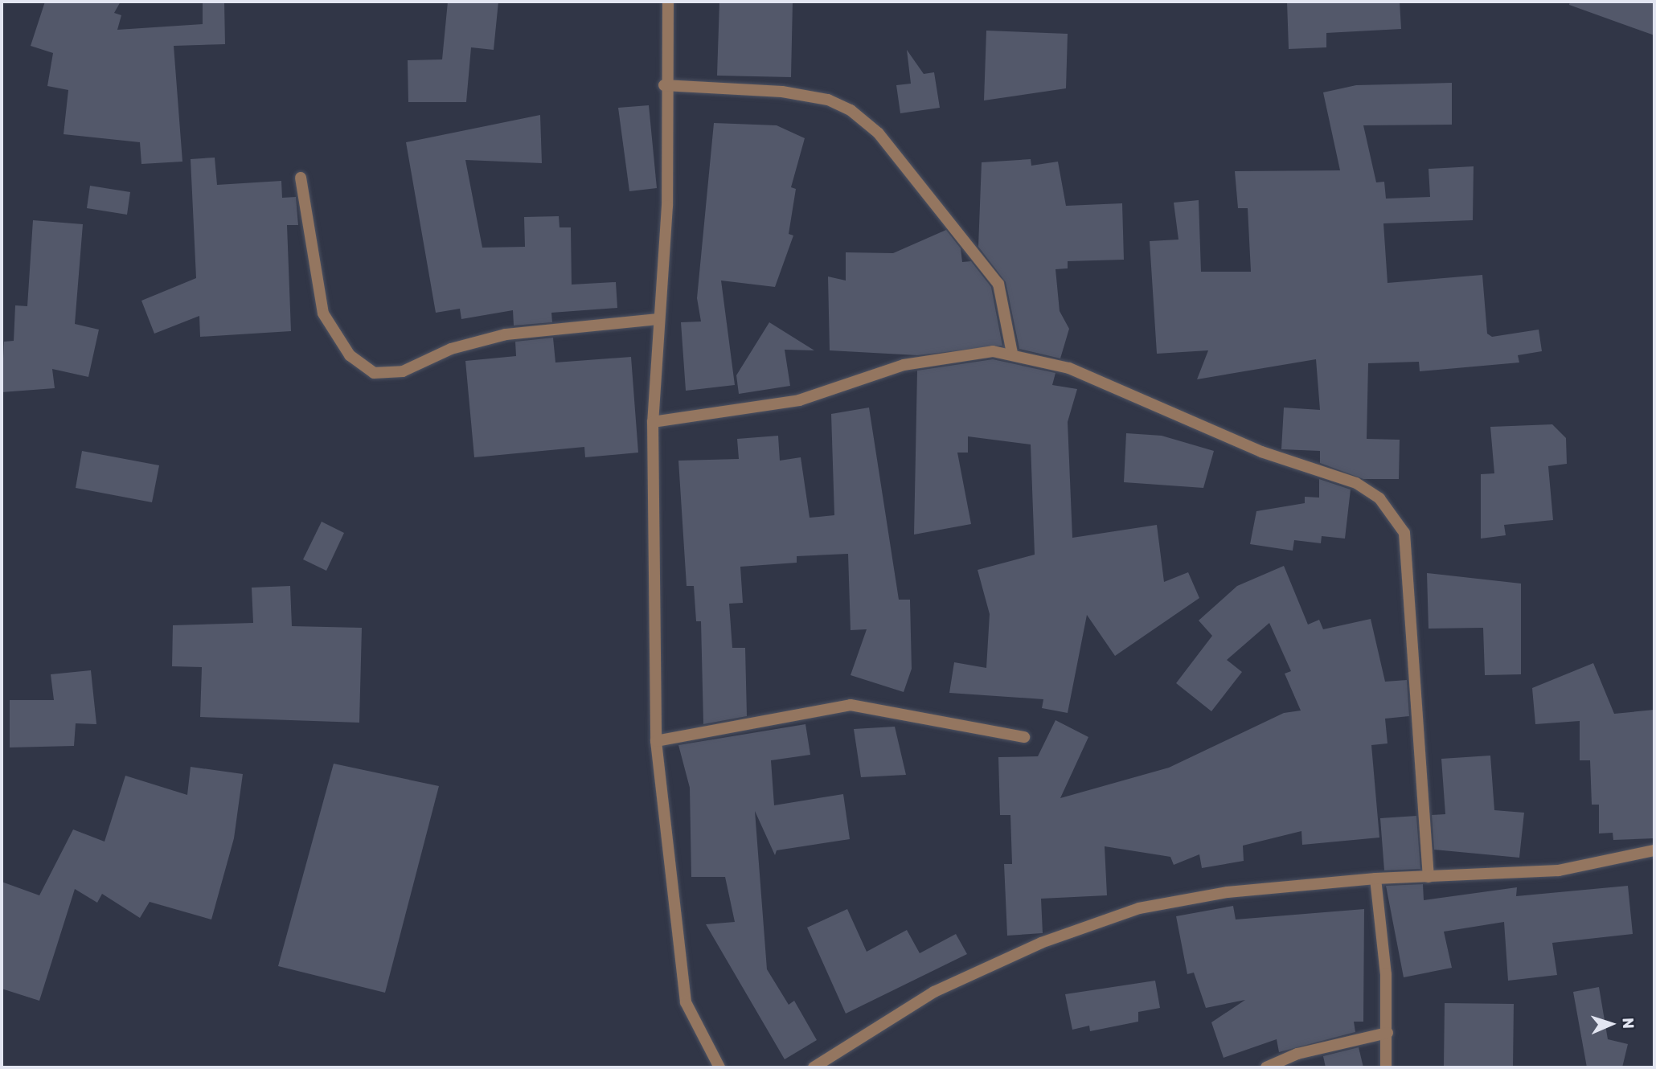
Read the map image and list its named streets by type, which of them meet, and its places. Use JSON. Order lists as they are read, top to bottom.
{
  "north": "right"
}
